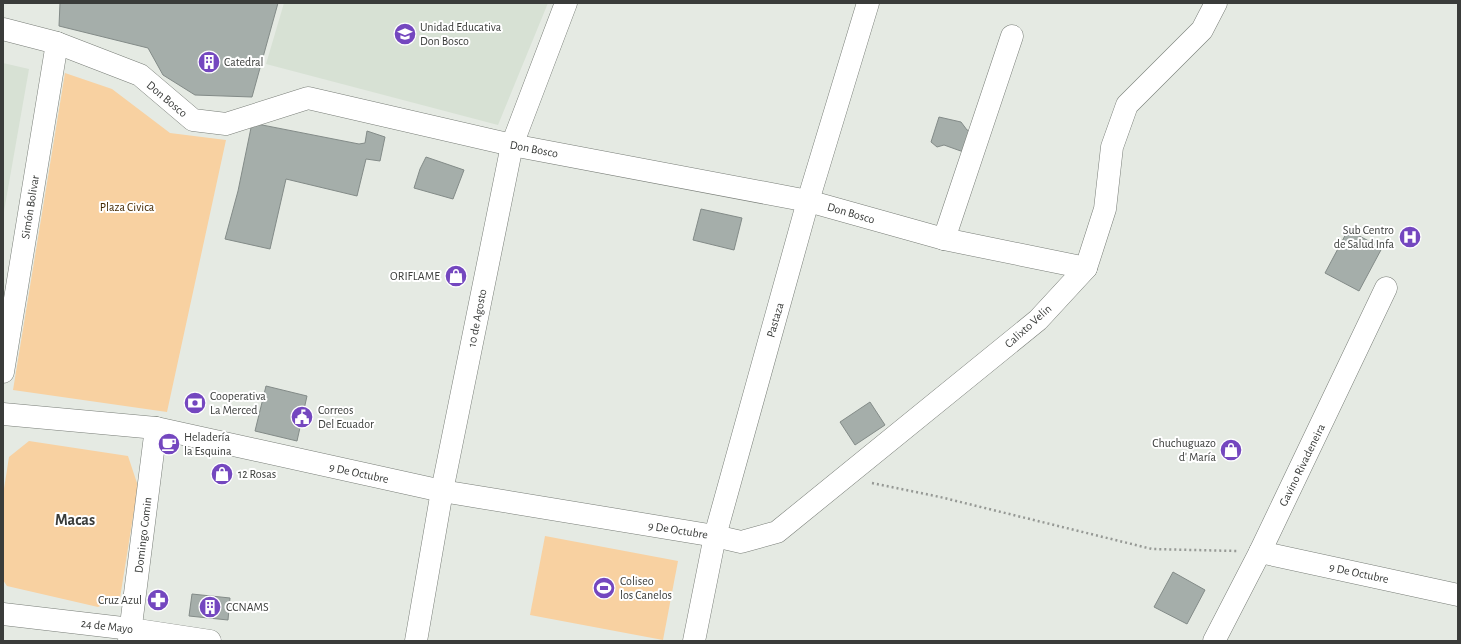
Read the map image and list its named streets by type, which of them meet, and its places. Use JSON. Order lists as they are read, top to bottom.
{
  "streets": {
    "street": [
      "Don Bosco",
      "Simón Bolivar",
      "10 de Agosto",
      "Pastaza",
      "Calixto Velin",
      "Gavino Rivadeneira",
      "9 De Octubre",
      "Domingo Comin",
      "24 de Mayo"
    ]
  },
  "crossings": [
    ["Don Bosco", "Simón Bolivar"],
    ["Don Bosco", "10 de Agosto"],
    ["Don Bosco", "Pastaza"],
    ["Don Bosco", "Calixto Velin"],
    ["10 de Agosto", "9 De Octubre"],
    ["Pastaza", "Calixto Velin"],
    ["Pastaza", "9 De Octubre"],
    ["Calixto Velin", "9 De Octubre"],
    ["Gavino Rivadeneira", "9 De Octubre"],
    ["9 De Octubre", "Domingo Comin"],
    ["Domingo Comin", "24 de Mayo"]
  ],
  "districts": ["Macas"],
  "parks": ["Plaza Civica"],
  "places": {
    "school or university": ["Unidad Educativa Don Bosco"],
    "building": ["Catedral", "CCNAMS"],
    "hospital": ["Sub Centro de Salud Infa"],
    "shop": ["ORIFLAME", "Chuchuguazo d' María", "12 Rosas"],
    "bank": ["Cooperativa La Merced"],
    "public building": ["Correos Del Ecuador"],
    "cafe": ["Heladería la Esquina"],
    "sports": ["Coliseo los Canelos"],
    "pharmacy": ["Cruz Azul"]
  }
}
